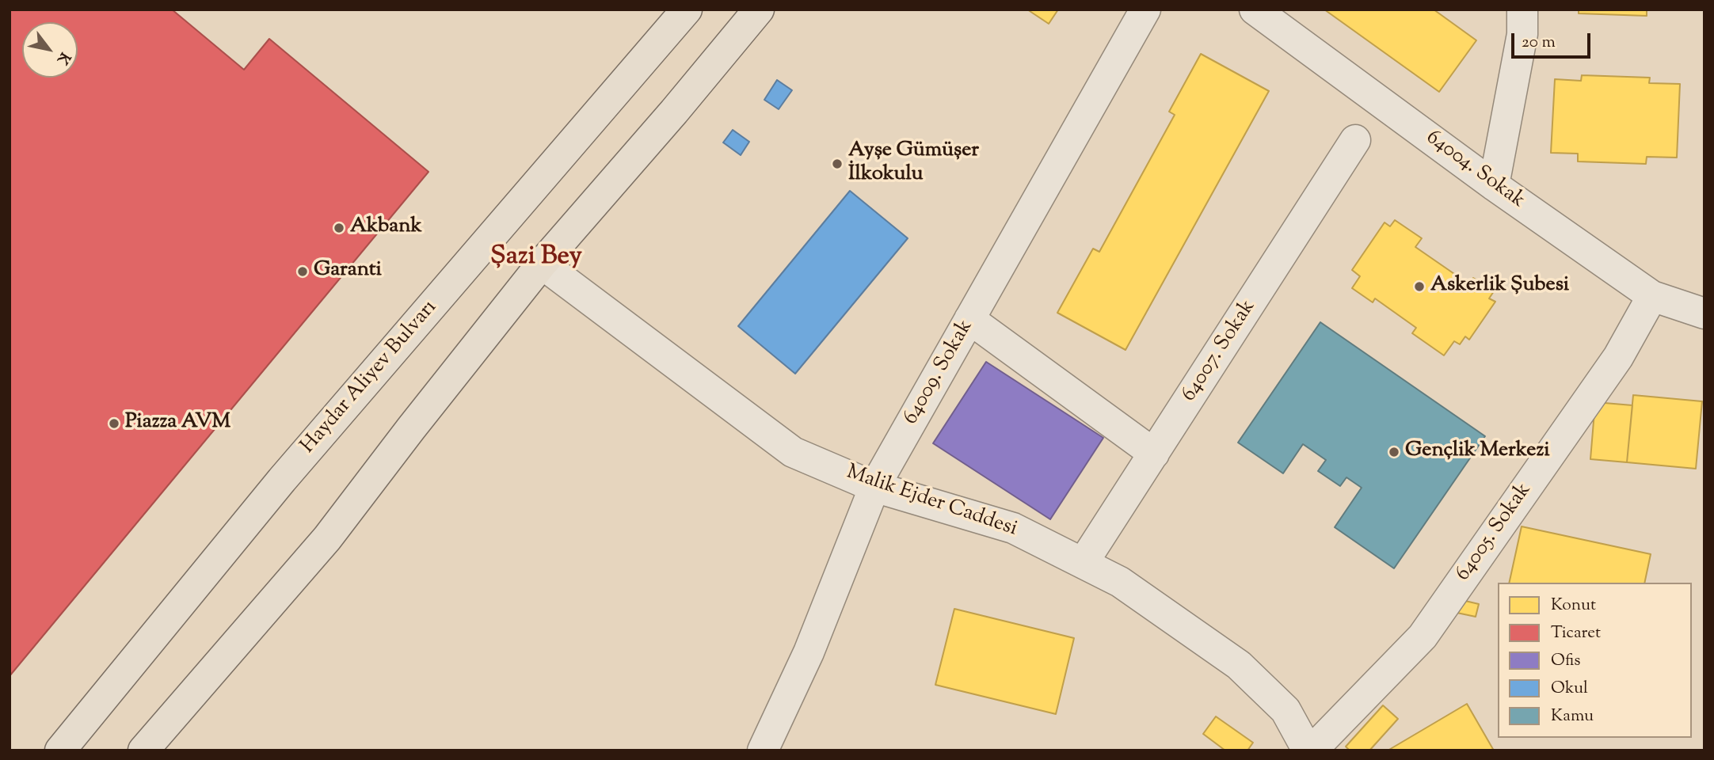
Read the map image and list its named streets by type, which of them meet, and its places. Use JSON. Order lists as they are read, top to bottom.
{
  "streets": {
    "main road": ["Haydar Aliyev Bulvarı"],
    "street": [
      "64004. Sokak",
      "64007. Sokak",
      "64009. Sokak",
      "Malik Ejder Caddesi",
      "64005. Sokak"
    ]
  },
  "crossings": [
    ["64004. Sokak", "64005. Sokak"],
    ["64007. Sokak", "Malik Ejder Caddesi"],
    ["64009. Sokak", "Malik Ejder Caddesi"],
    ["Malik Ejder Caddesi", "64005. Sokak"]
  ],
  "districts": ["Şazi Bey"],
  "places": [
    "Ayşe Gümüşer İlkokulu",
    "Akbank",
    "Garanti",
    "Askerlik Şubesi",
    "Piazza AVM",
    "Gençlik Merkezi"
  ],
  "legend": [
    "Konut",
    "Ticaret",
    "Ofis",
    "Okul",
    "Kamu"
  ],
  "scale_bar": "20 m",
  "north": "bottom right"
}
